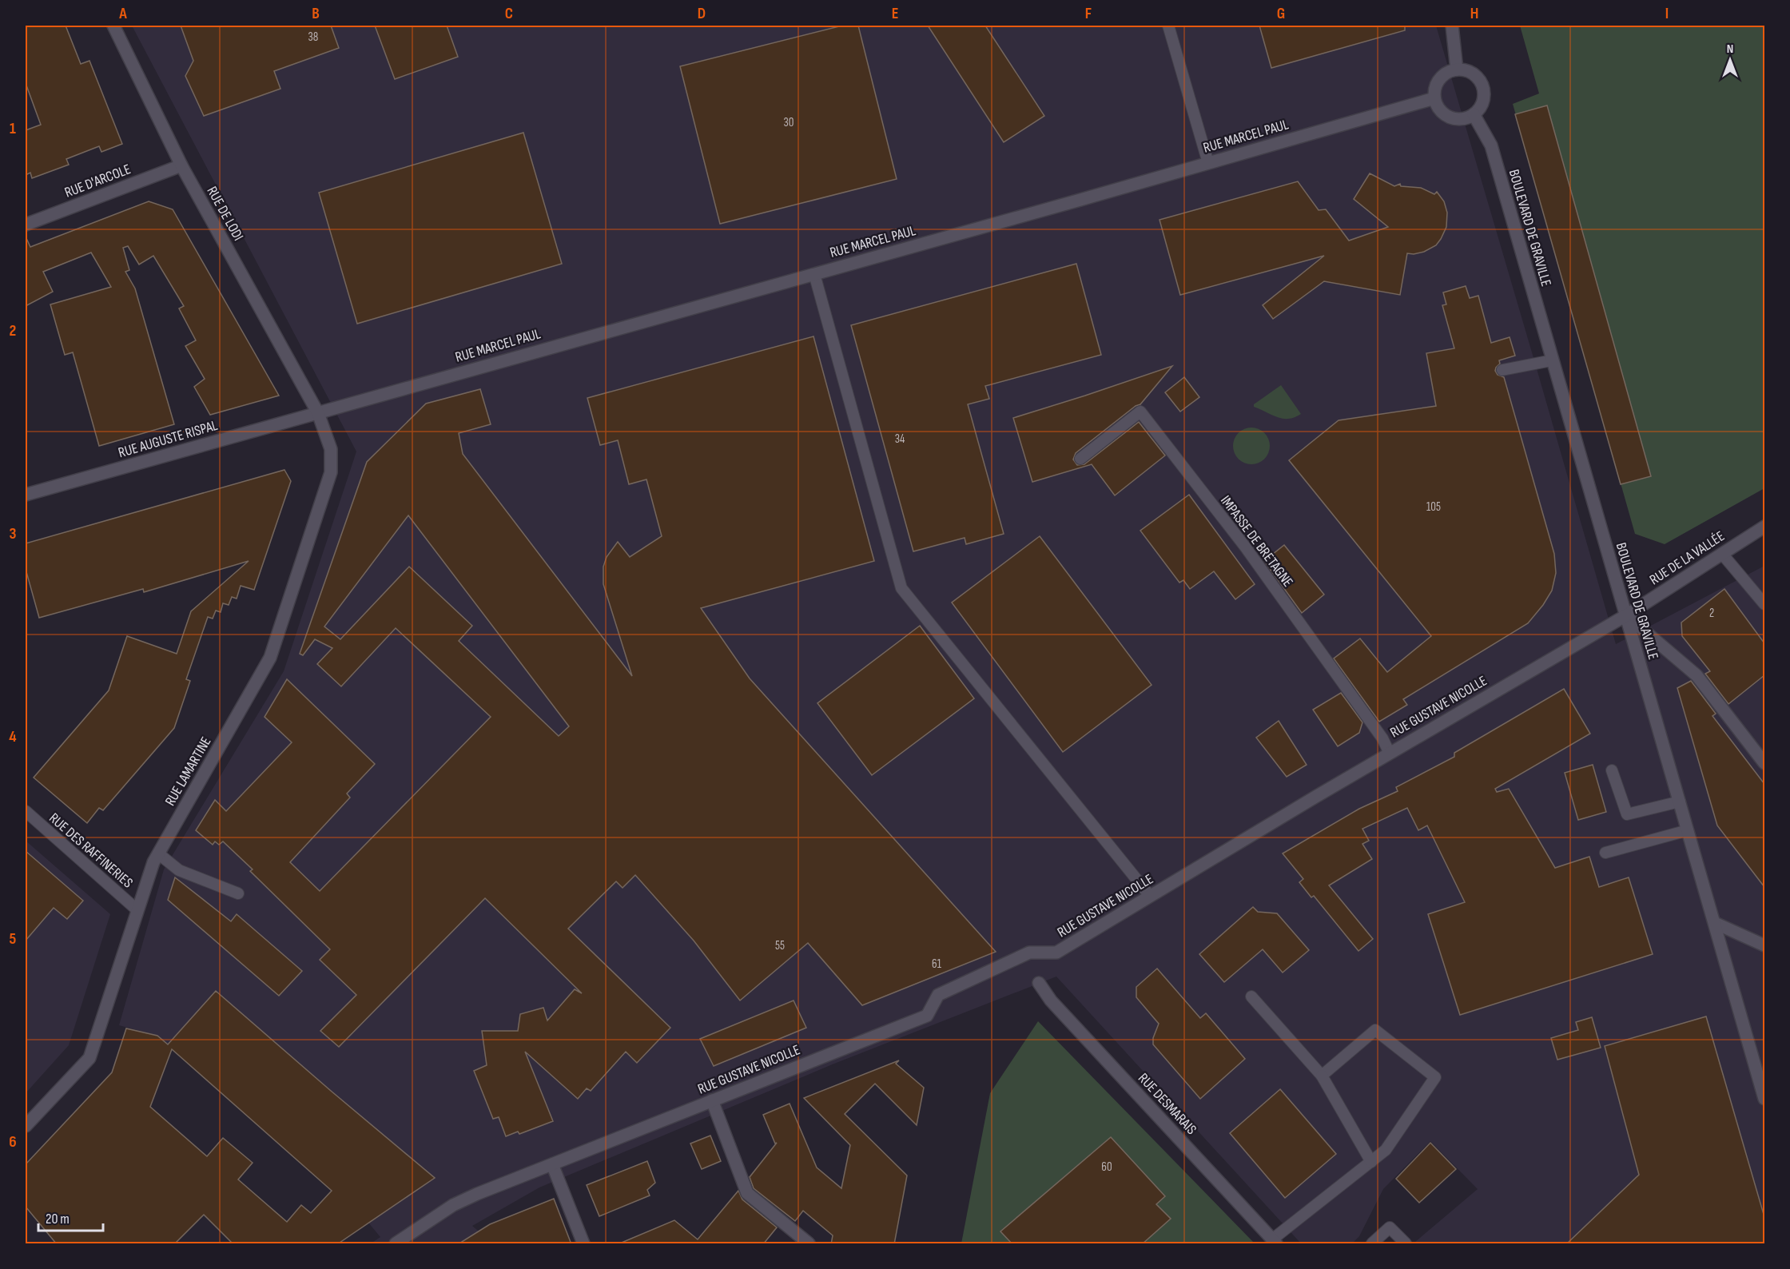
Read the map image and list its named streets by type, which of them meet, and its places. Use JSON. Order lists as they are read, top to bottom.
{
  "streets": {
    "street": [
      "RUE MARCEL PAUL",
      "RUE D'ARCOLE",
      "RUE DE LODI",
      "BOULEVARD DE GRAVILLE",
      "RUE AUGUSTE RISPAL",
      "RUE DE LA VALLÉE",
      "RUE GUSTAVE NICOLLE",
      "RUE LAMARTINE",
      "RUE DESMARAIS"
    ],
    "lane": ["IMPASSE DE BRETAGNE", "RUE DES RAFFINERIES"]
  },
  "crossings": [
    ["RUE MARCEL PAUL", "RUE DE LODI"],
    ["RUE MARCEL PAUL", "BOULEVARD DE GRAVILLE"],
    ["RUE MARCEL PAUL", "RUE AUGUSTE RISPAL"],
    ["RUE MARCEL PAUL", "RUE LAMARTINE"],
    ["RUE D'ARCOLE", "RUE DE LODI"],
    ["RUE DE LODI", "RUE AUGUSTE RISPAL"],
    ["RUE DE LODI", "RUE LAMARTINE"],
    ["BOULEVARD DE GRAVILLE", "RUE DE LA VALLÉE"],
    ["BOULEVARD DE GRAVILLE", "RUE GUSTAVE NICOLLE"],
    ["RUE AUGUSTE RISPAL", "RUE LAMARTINE"],
    ["IMPASSE DE BRETAGNE", "RUE GUSTAVE NICOLLE"],
    ["RUE DE LA VALLÉE", "RUE GUSTAVE NICOLLE"],
    ["RUE LAMARTINE", "RUE DES RAFFINERIES"]
  ],
  "house_numbers": [
    "38",
    "30",
    "34",
    "105",
    "2",
    "55",
    "61",
    "60"
  ],
  "scale_bar": "20 m",
  "north": "top",
  "grid": {
    "columns": [
      "A",
      "B",
      "C",
      "D",
      "E",
      "F",
      "G",
      "H",
      "I"
    ],
    "rows": [
      "1",
      "2",
      "3",
      "4",
      "5",
      "6"
    ]
  }
}
